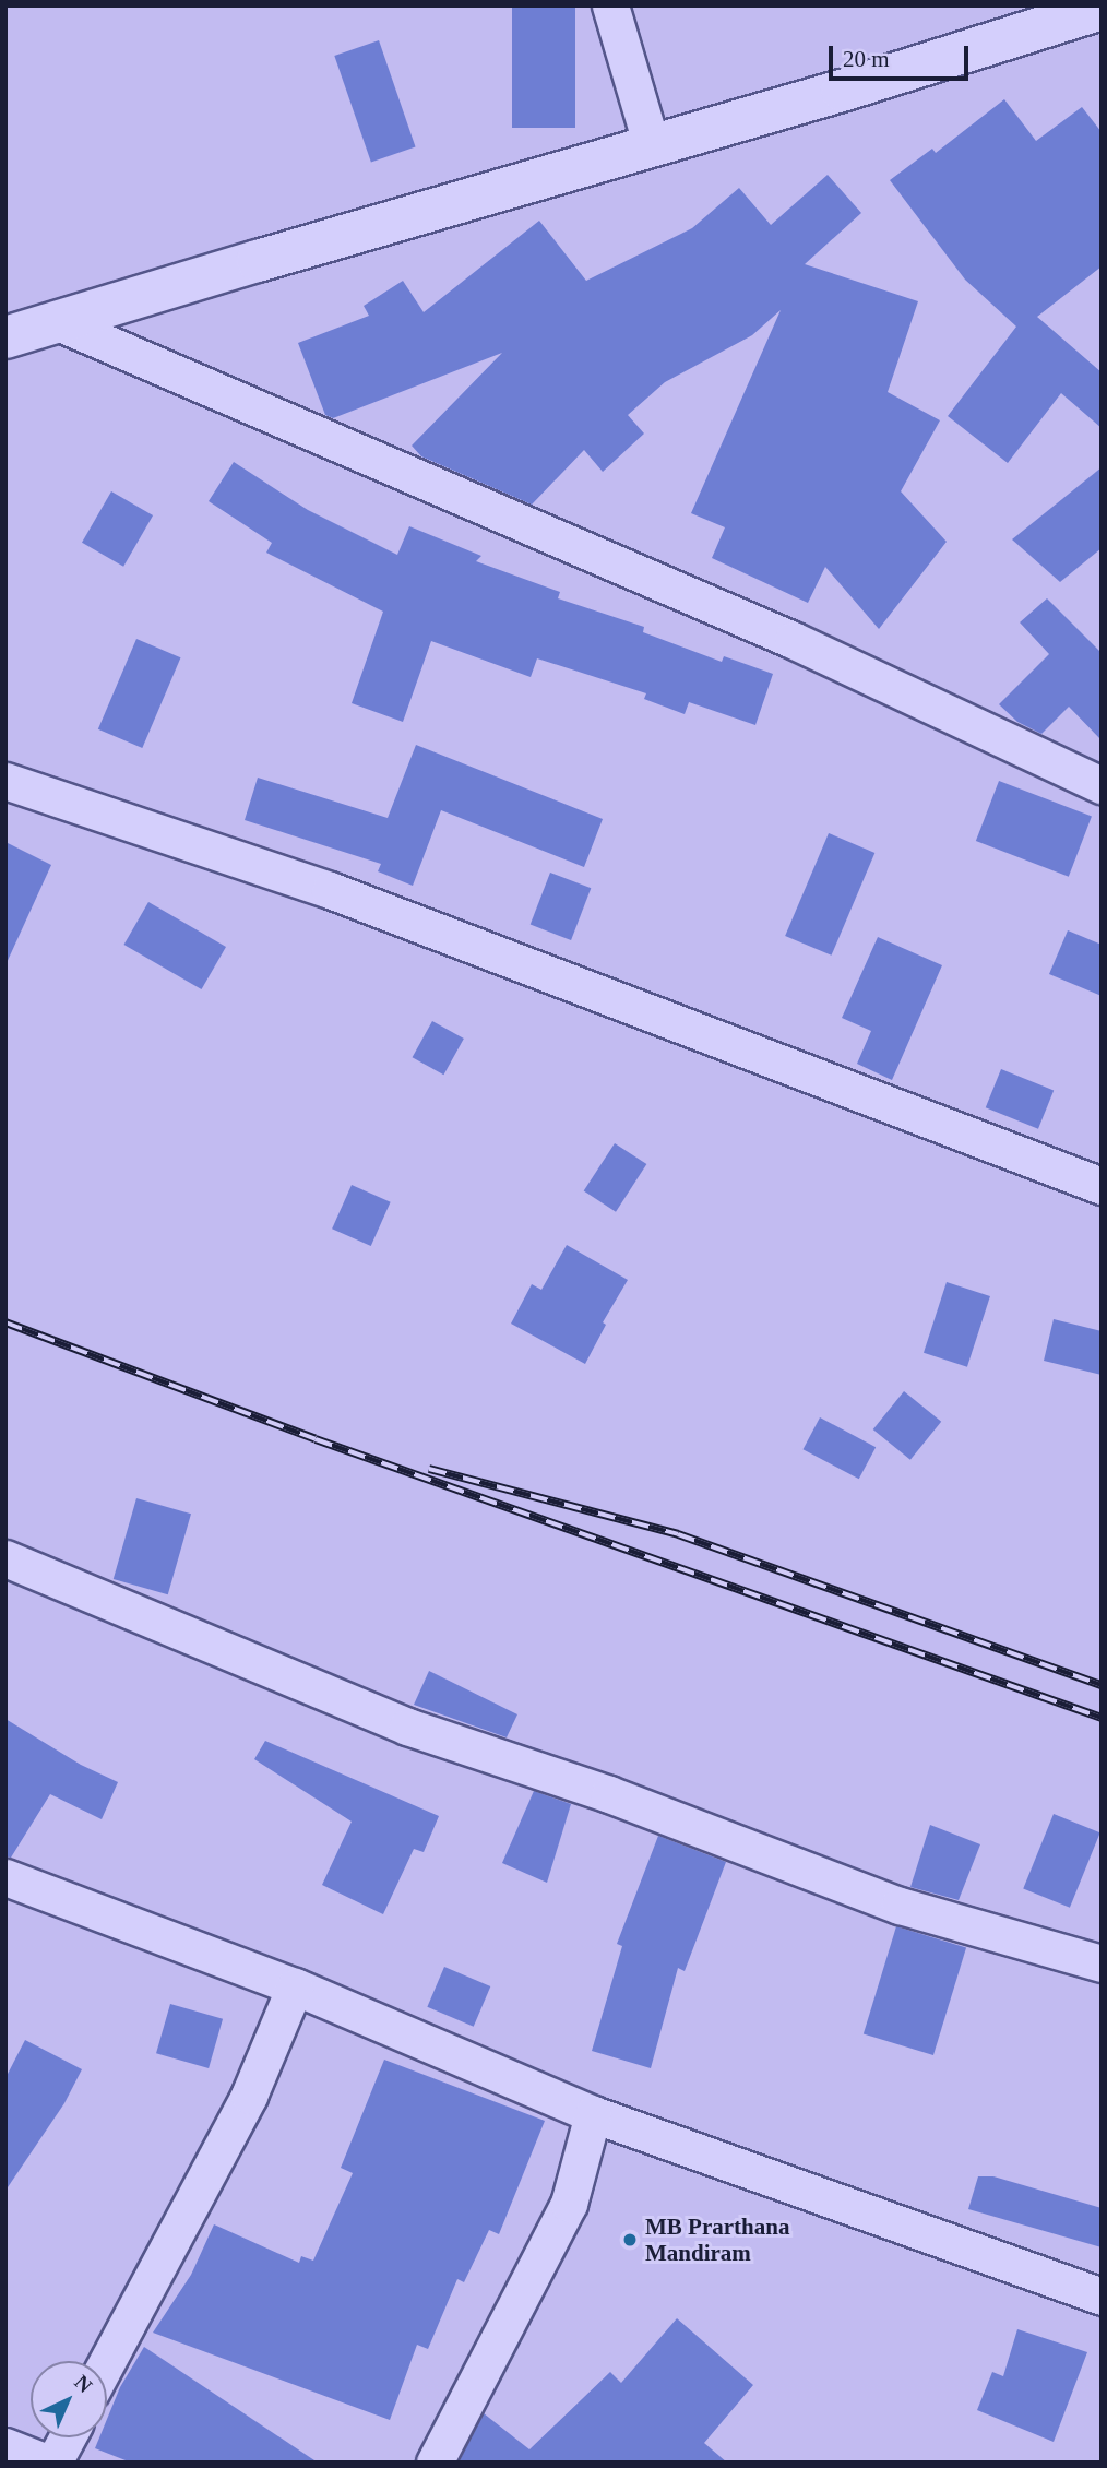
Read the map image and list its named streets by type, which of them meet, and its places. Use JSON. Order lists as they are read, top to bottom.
{
  "places": ["MB Prarthana Mandiram"],
  "scale_bar": "20 m",
  "north": "top right"
}
